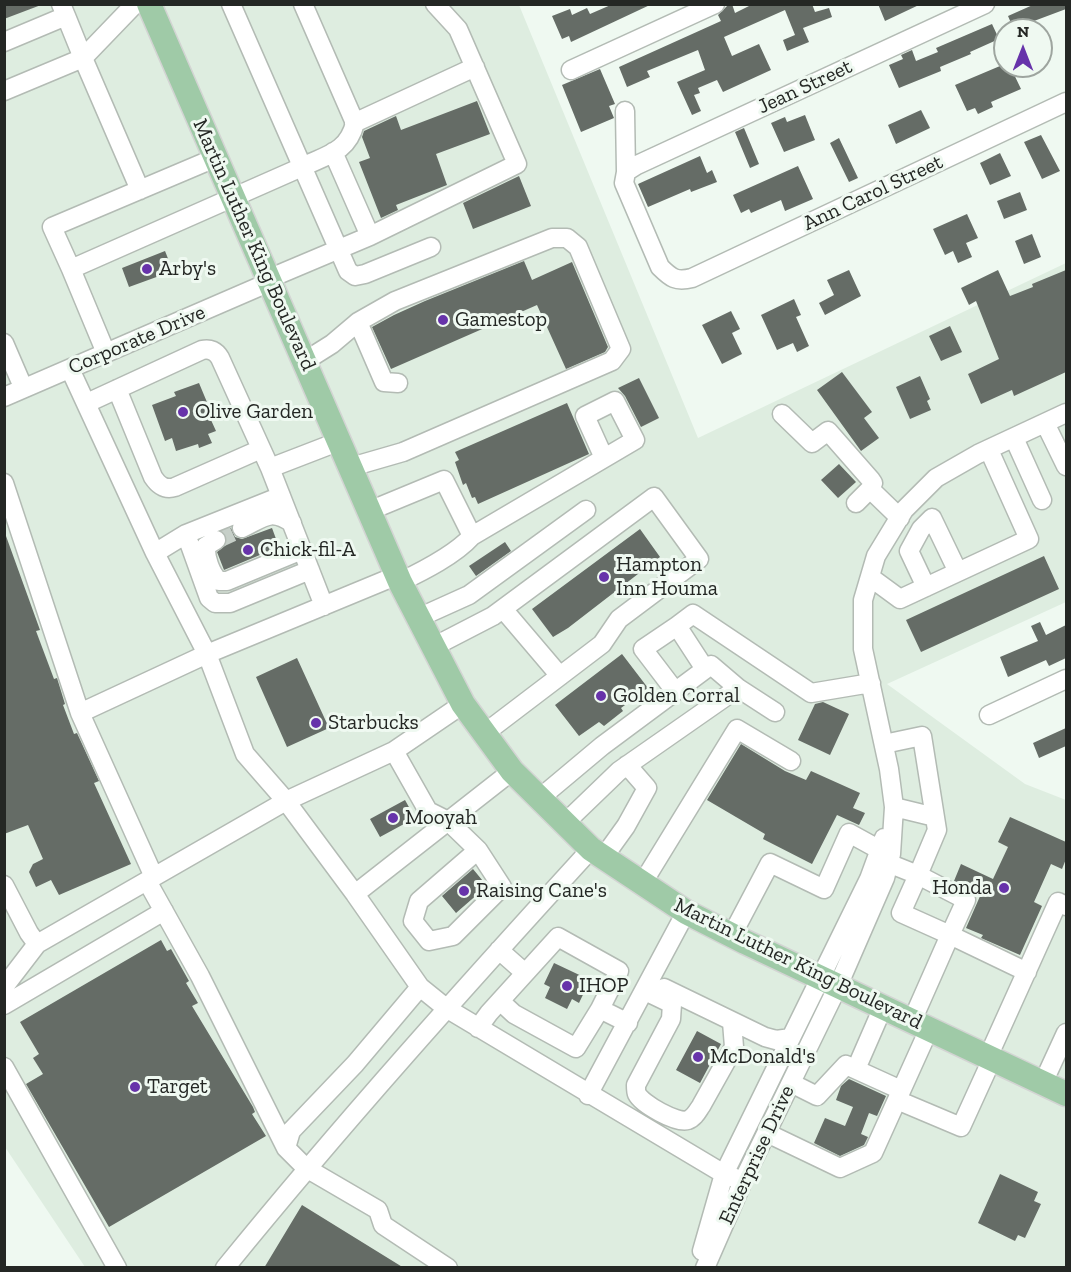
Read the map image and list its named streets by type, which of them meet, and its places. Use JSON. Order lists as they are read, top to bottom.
{
  "streets": {
    "main road": ["Martin Luther King Boulevard"],
    "street": [
      "Jean Street",
      "Ann Carol Street",
      "Corporate Drive",
      "Enterprise Drive"
    ]
  },
  "crossings": [
    ["Jean Street", "Ann Carol Street"],
    ["Martin Luther King Boulevard", "Corporate Drive"],
    ["Martin Luther King Boulevard", "Enterprise Drive"]
  ],
  "places": [
    "Arby's",
    "Gamestop",
    "Olive Garden",
    "Chick-fil-A",
    "Hampton Inn Houma",
    "Golden Corral",
    "Starbucks",
    "Mooyah",
    "Honda",
    "Raising Cane's",
    "IHOP",
    "McDonald's",
    "Target"
  ],
  "north": "top"
}
